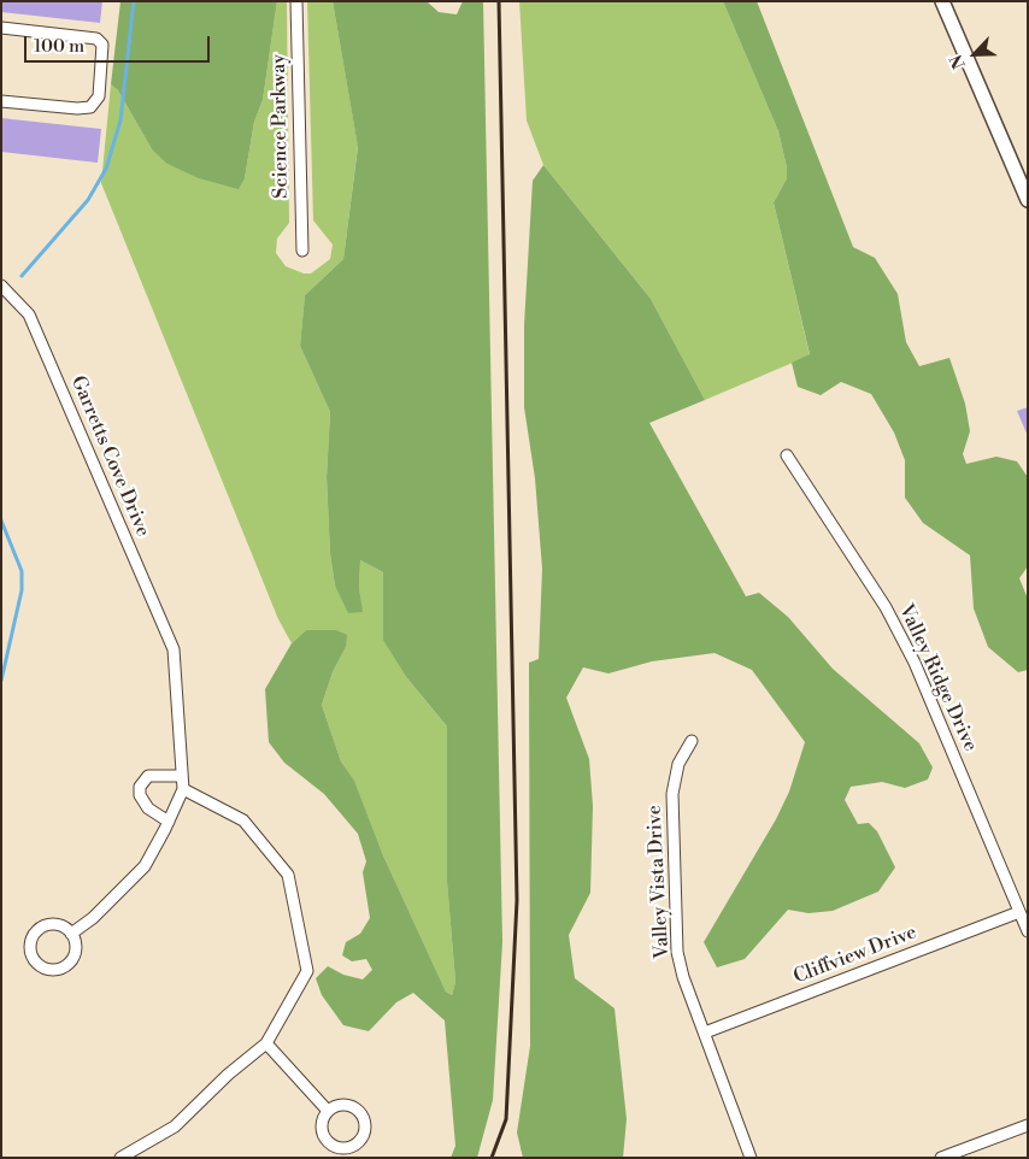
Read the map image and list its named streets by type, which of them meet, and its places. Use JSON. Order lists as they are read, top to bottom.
{
  "streets": {
    "street": [
      "Science Parkway",
      "Garretts Cove Drive",
      "Valley Ridge Drive",
      "Valley Vista Drive",
      "Cliffview Drive"
    ]
  },
  "crossings": [
    ["Valley Ridge Drive", "Cliffview Drive"],
    ["Valley Vista Drive", "Cliffview Drive"]
  ],
  "scale_bar": "100 m",
  "north": "bottom left"
}
